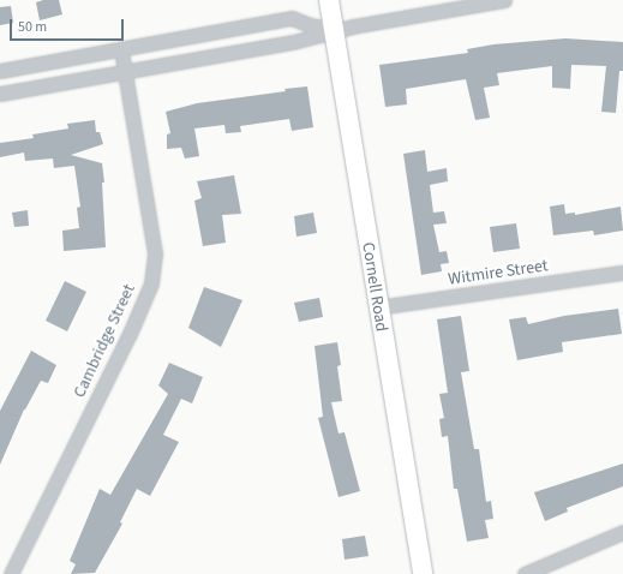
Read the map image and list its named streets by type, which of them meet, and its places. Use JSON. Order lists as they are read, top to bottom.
{
  "streets": {
    "street": ["Witmire Street", "Cornell Road", "Cambridge Street"]
  },
  "crossings": [
    ["Witmire Street", "Cornell Road"]
  ],
  "scale_bar": "50 m"
}
